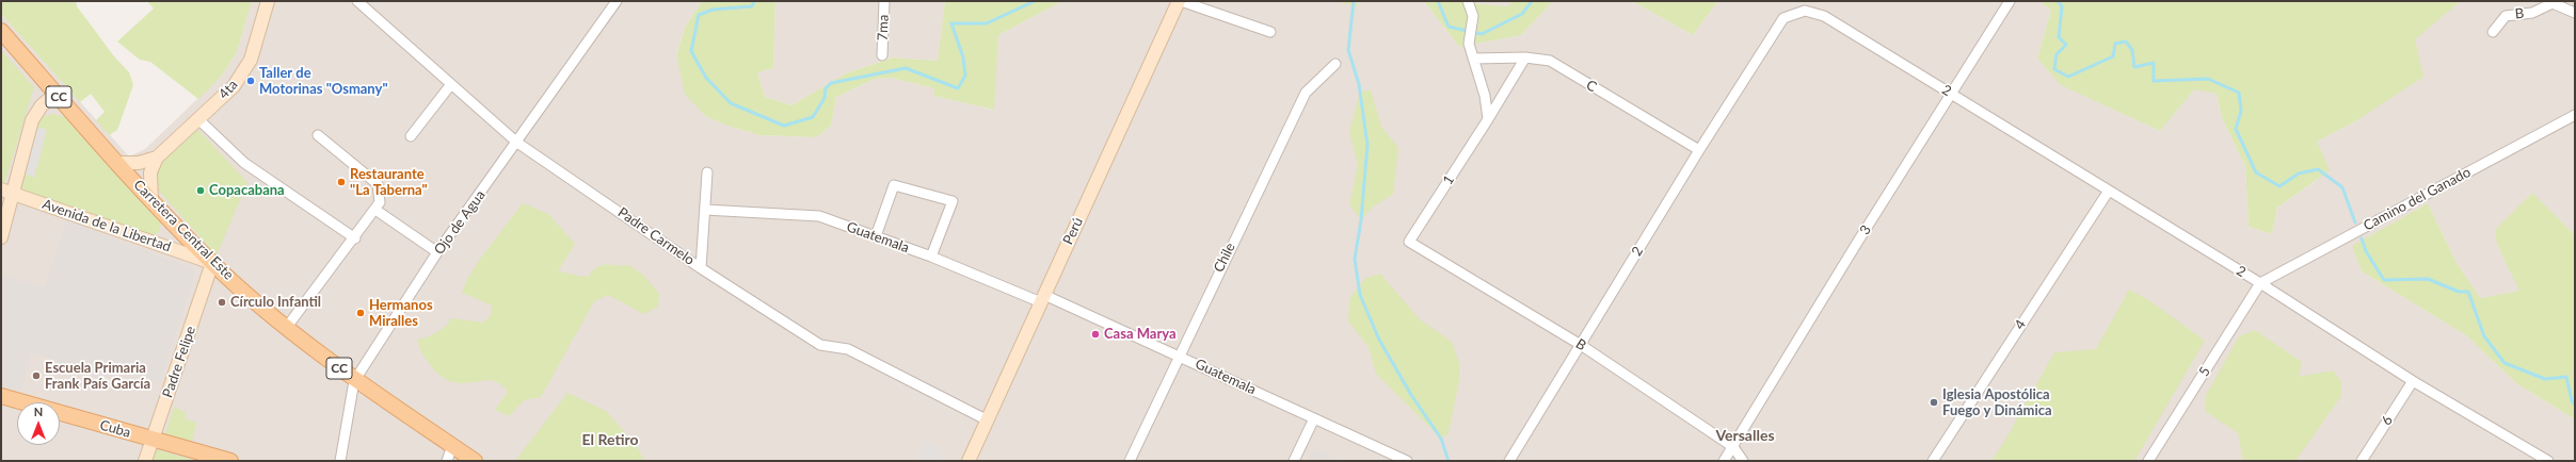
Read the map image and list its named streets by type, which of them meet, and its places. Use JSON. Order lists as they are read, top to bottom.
{
  "streets": {
    "main road": ["CC", "Carretera Central Este", "Cuba"],
    "street": [
      "B",
      "7ma",
      "C",
      "4ta",
      "2",
      "1",
      "Camino del Ganado",
      "Ojo de Agua",
      "Avenida de la Libertad",
      "3",
      "Perú",
      "Padre Carmelo",
      "Guatemala",
      "Chile",
      "4",
      "Padre Felipe",
      "5",
      "6"
    ]
  },
  "crossings": [
    ["B", "2"],
    ["B", "1"],
    ["B", "3"],
    ["C", "2"],
    ["C", "1"],
    ["4ta", "Carretera Central Este"],
    ["2", "Camino del Ganado"],
    ["2", "3"],
    ["2", "4"],
    ["2", "5"],
    ["2", "6"],
    ["Camino del Ganado", "5"],
    ["Ojo de Agua", "Carretera Central Este"],
    ["Ojo de Agua", "Padre Carmelo"],
    ["Avenida de la Libertad", "Carretera Central Este"],
    ["Avenida de la Libertad", "Padre Felipe"],
    ["Carretera Central Este", "Padre Felipe"],
    ["Perú", "Padre Carmelo"],
    ["Perú", "Guatemala"],
    ["Guatemala", "Chile"],
    ["Padre Felipe", "Cuba"]
  ],
  "districts": ["Versalles", "El Retiro"],
  "places": [
    "Taller de Motorinas \"Osmany\"",
    "Restaurante \"La Taberna\"",
    "Copacabana",
    "Círculo Infantil",
    "Hermanos Miralles",
    "Casa Marya",
    "Escuela Primaria Frank País García",
    "Iglesia Apostólica Fuego y Dinámica"
  ],
  "north": "top"
}
